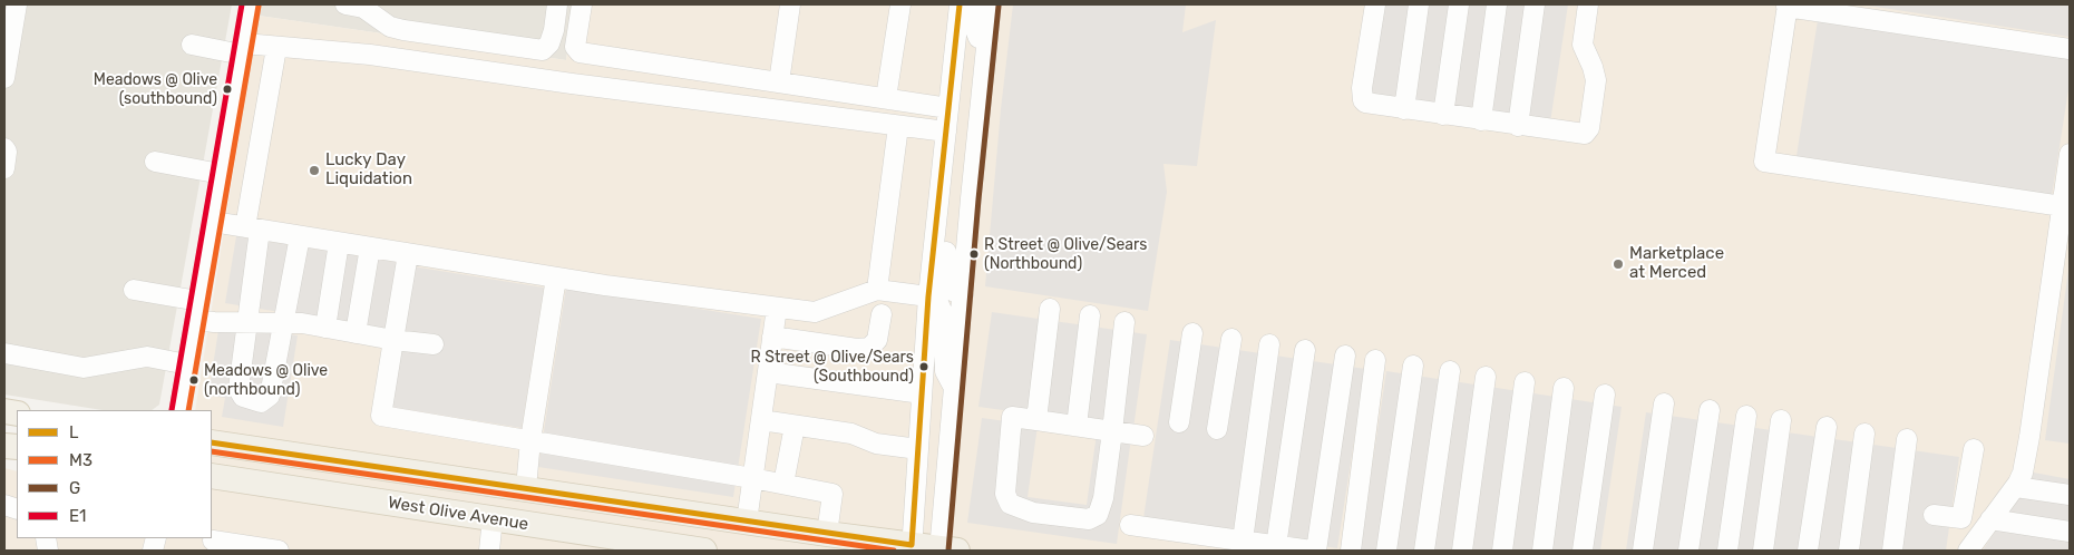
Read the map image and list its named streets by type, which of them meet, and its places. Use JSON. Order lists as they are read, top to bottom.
{
  "streets": {
    "main road": ["West Olive Avenue"]
  },
  "places": [
    "Meadows @ Olive (southbound)",
    "Lucky Day Liquidation",
    "R Street @ Olive/Sears (Northbound)",
    "Marketplace at Merced",
    "R Street @ Olive/Sears (Southbound)",
    "Meadows @ Olive (northbound)"
  ],
  "lines": [
    "transit line L",
    "transit line E1",
    "transit line M3",
    "transit line G"
  ],
  "legend": [
    "L",
    "M3",
    "G",
    "E1"
  ]
}
